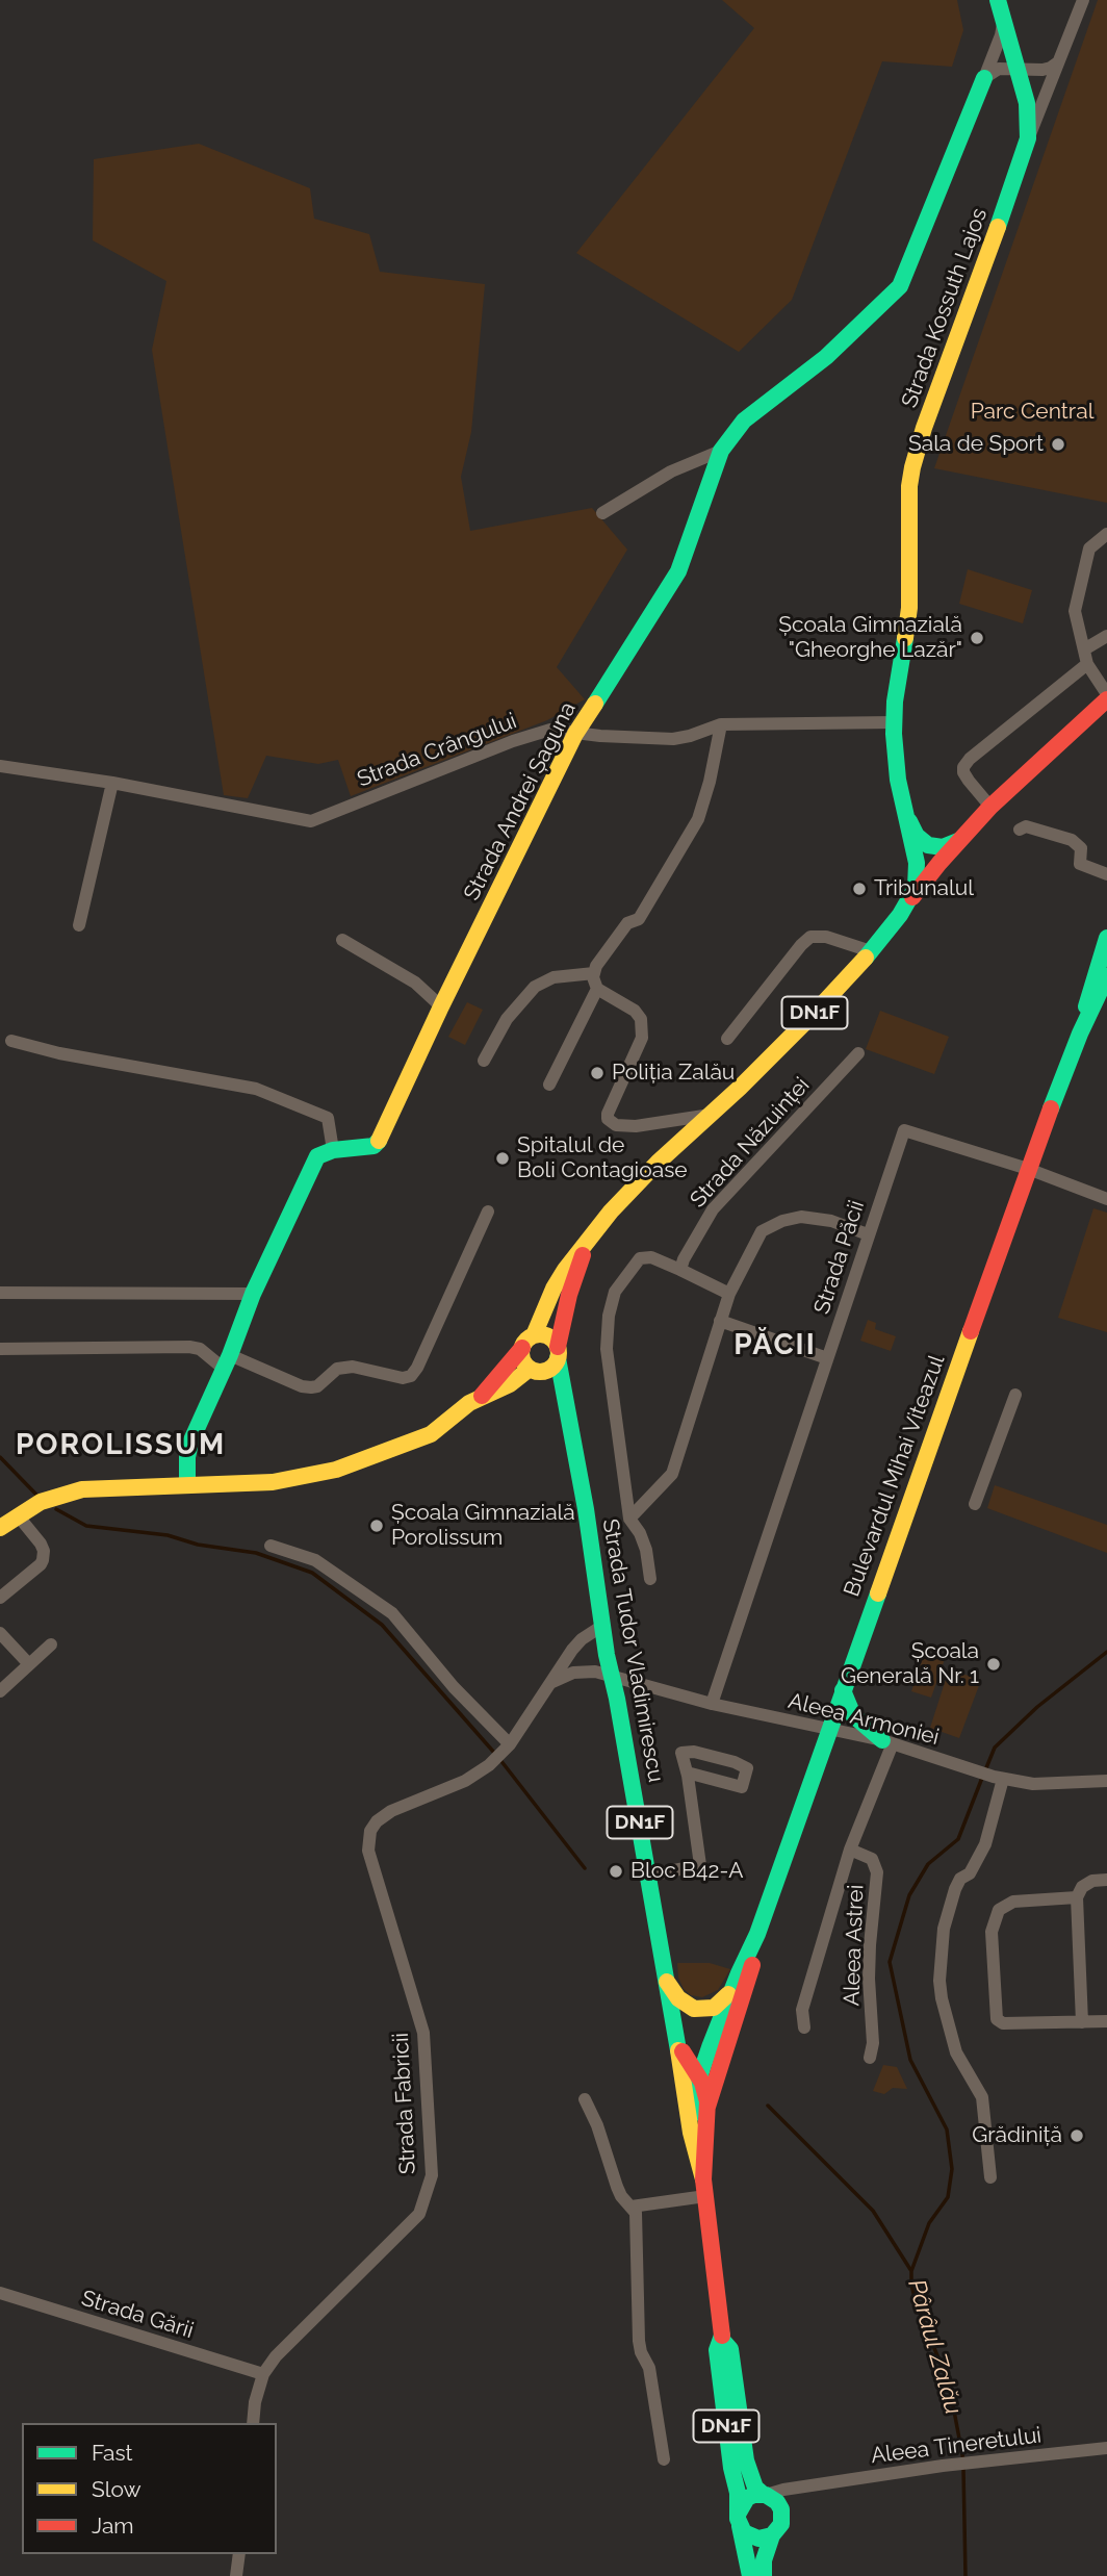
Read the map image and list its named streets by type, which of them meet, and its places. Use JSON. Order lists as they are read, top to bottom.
{
  "streets": {
    "main road": [
      "Strada Kossuth Lajos",
      "Strada Andrei Șaguna",
      "DN1F",
      "Bulevardul Mihai Viteazul",
      "Strada Tudor Vladimirescu"
    ],
    "street": [
      "Strada Crângului",
      "Strada Năzuinței",
      "Strada Păcii",
      "Aleea Armoniei",
      "Aleea Astrei",
      "Strada Fabricii",
      "Strada Gării",
      "Aleea Tineretului"
    ]
  },
  "crossings": [
    ["Strada Kossuth Lajos", "Strada Crângului"],
    ["Strada Kossuth Lajos", "Strada Andrei Șaguna"],
    ["Strada Kossuth Lajos", "Strada Tudor Vladimirescu"],
    ["Strada Crângului", "Strada Andrei Șaguna"],
    ["DN1F", "Bulevardul Mihai Viteazul"],
    ["DN1F", "Aleea Tineretului"],
    ["Strada Păcii", "Bulevardul Mihai Viteazul"],
    ["Strada Păcii", "Aleea Armoniei"],
    ["Bulevardul Mihai Viteazul", "Strada Tudor Vladimirescu"],
    ["Bulevardul Mihai Viteazul", "Aleea Armoniei"],
    ["Bulevardul Mihai Viteazul", "Aleea Tineretului"],
    ["Strada Tudor Vladimirescu", "Aleea Armoniei"],
    ["Strada Tudor Vladimirescu", "Strada Fabricii"],
    ["Aleea Armoniei", "Aleea Astrei"],
    ["Strada Fabricii", "Strada Gării"]
  ],
  "districts": ["PĂCII", "POROLISSUM"],
  "water": ["Pârâul Zalău"],
  "parks": ["Parc Central"],
  "places": [
    "Sala de Sport",
    "Școala Gimnazială \"Gheorghe Lazăr\"",
    "Tribunalul",
    "Poliția Zalău",
    "Spitalul de Boli Contagioase",
    "Școala Gimnazială Porolissum",
    "Școala Generală Nr. 1",
    "Bloc B42-A",
    "Grădiniță"
  ],
  "legend": ["Fast", "Slow", "Jam"]
}
